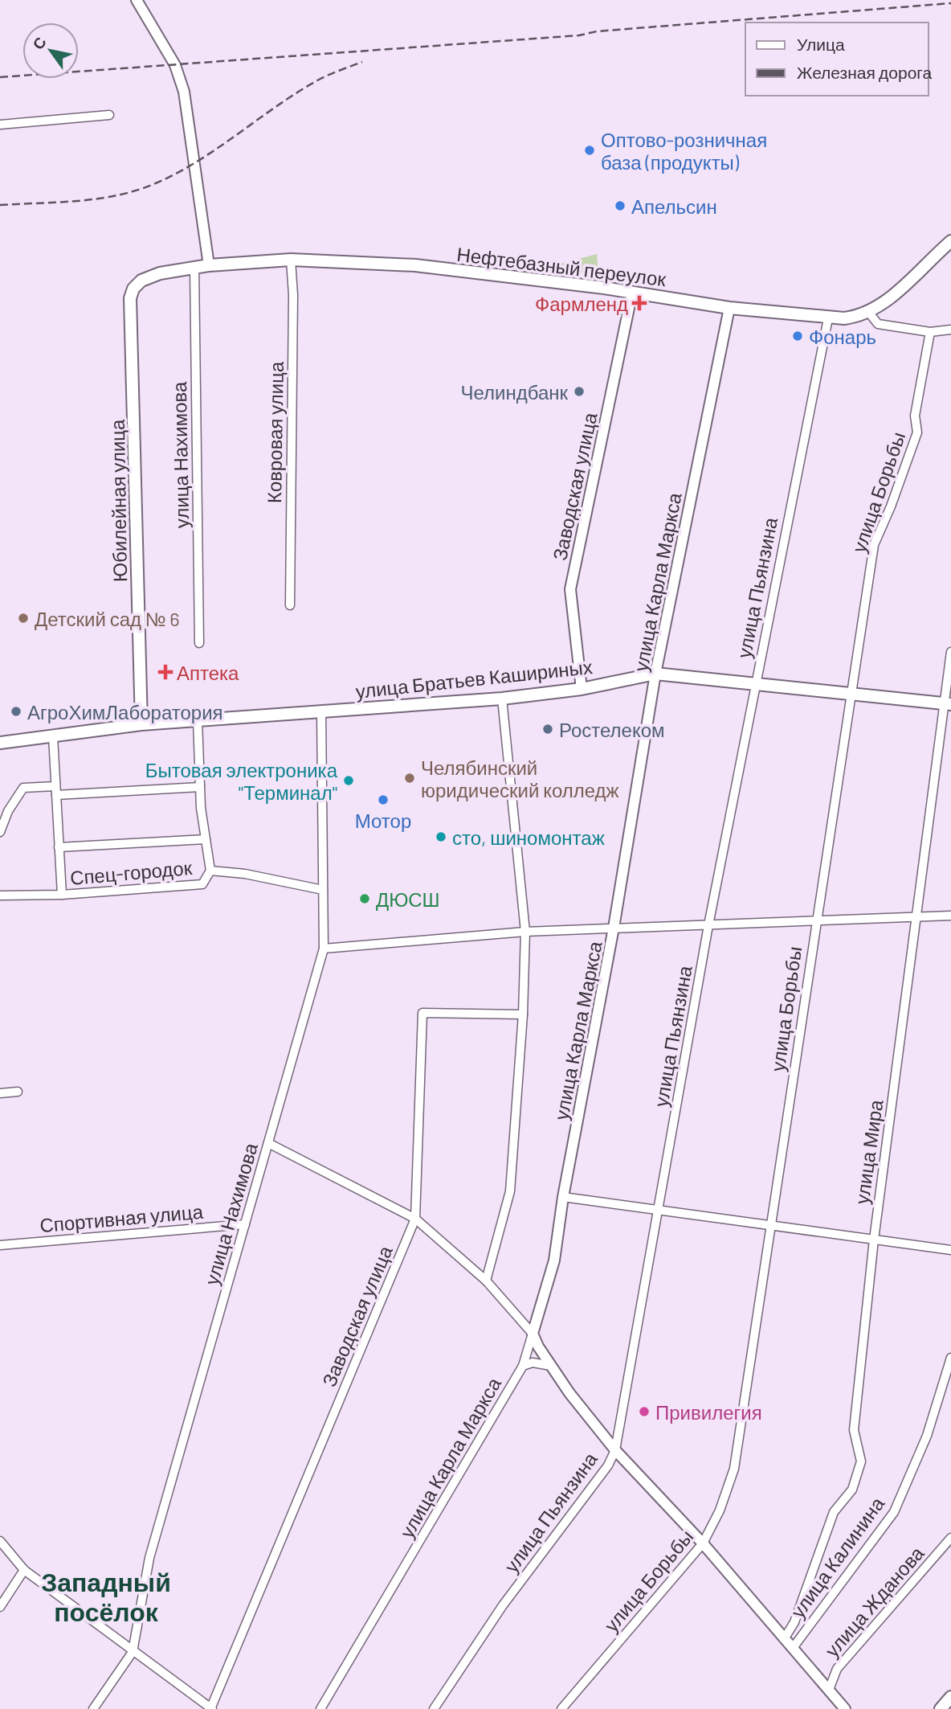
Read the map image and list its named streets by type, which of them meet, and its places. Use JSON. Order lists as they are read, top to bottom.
{
  "streets": {
    "main road": ["Нефтебазный переулок", "Юбилейная улица", "улица Братьев Кашириных"],
    "street": [
      "Ковровая улица",
      "улица Нахимова",
      "Заводская улица",
      "улица Борьбы",
      "улица Карла Маркса",
      "улица Пьянзина",
      "Спец-городок",
      "улица Мира",
      "Спортивная улица",
      "улица Калинина",
      "улица Жданова"
    ]
  },
  "crossings": [
    ["Нефтебазный переулок", "Ковровая улица"],
    ["Нефтебазный переулок", "улица Нахимова"],
    ["Нефтебазный переулок", "Заводская улица"],
    ["Нефтебазный переулок", "Юбилейная улица"],
    ["Нефтебазный переулок", "улица Карла Маркса"],
    ["Нефтебазный переулок", "улица Пьянзина"],
    ["улица Нахимова", "улица Братьев Кашириных"],
    ["улица Нахимова", "Спец-городок"],
    ["улица Нахимова", "Спортивная улица"],
    ["Заводская улица", "улица Братьев Кашириных"],
    ["улица Борьбы", "улица Братьев Кашириных"],
    ["Юбилейная улица", "улица Братьев Кашириных"],
    ["улица Карла Маркса", "улица Братьев Кашириных"],
    ["улица Пьянзина", "улица Братьев Кашириных"],
    ["улица Братьев Кашириных", "улица Мира"]
  ],
  "districts": ["Западный посёлок"],
  "places": {
    "other": [
      "Оптово-розничная база (продукты)",
      "Апельсин",
      "Фонарь",
      "Челиндбанк",
      "Детский сад № 6",
      "АгроХимЛаборатория",
      "Ростелеком",
      "Челябинский юридический колледж",
      "Бытовая электроника \"Терминал\"",
      "Мотор",
      "сто, шиномонтаж",
      "ДЮСШ",
      "Привилегия"
    ],
    "health": ["Фармленд", "Аптека"]
  },
  "legend": ["Улица", "Железная дорога"],
  "north": "top left"
}
